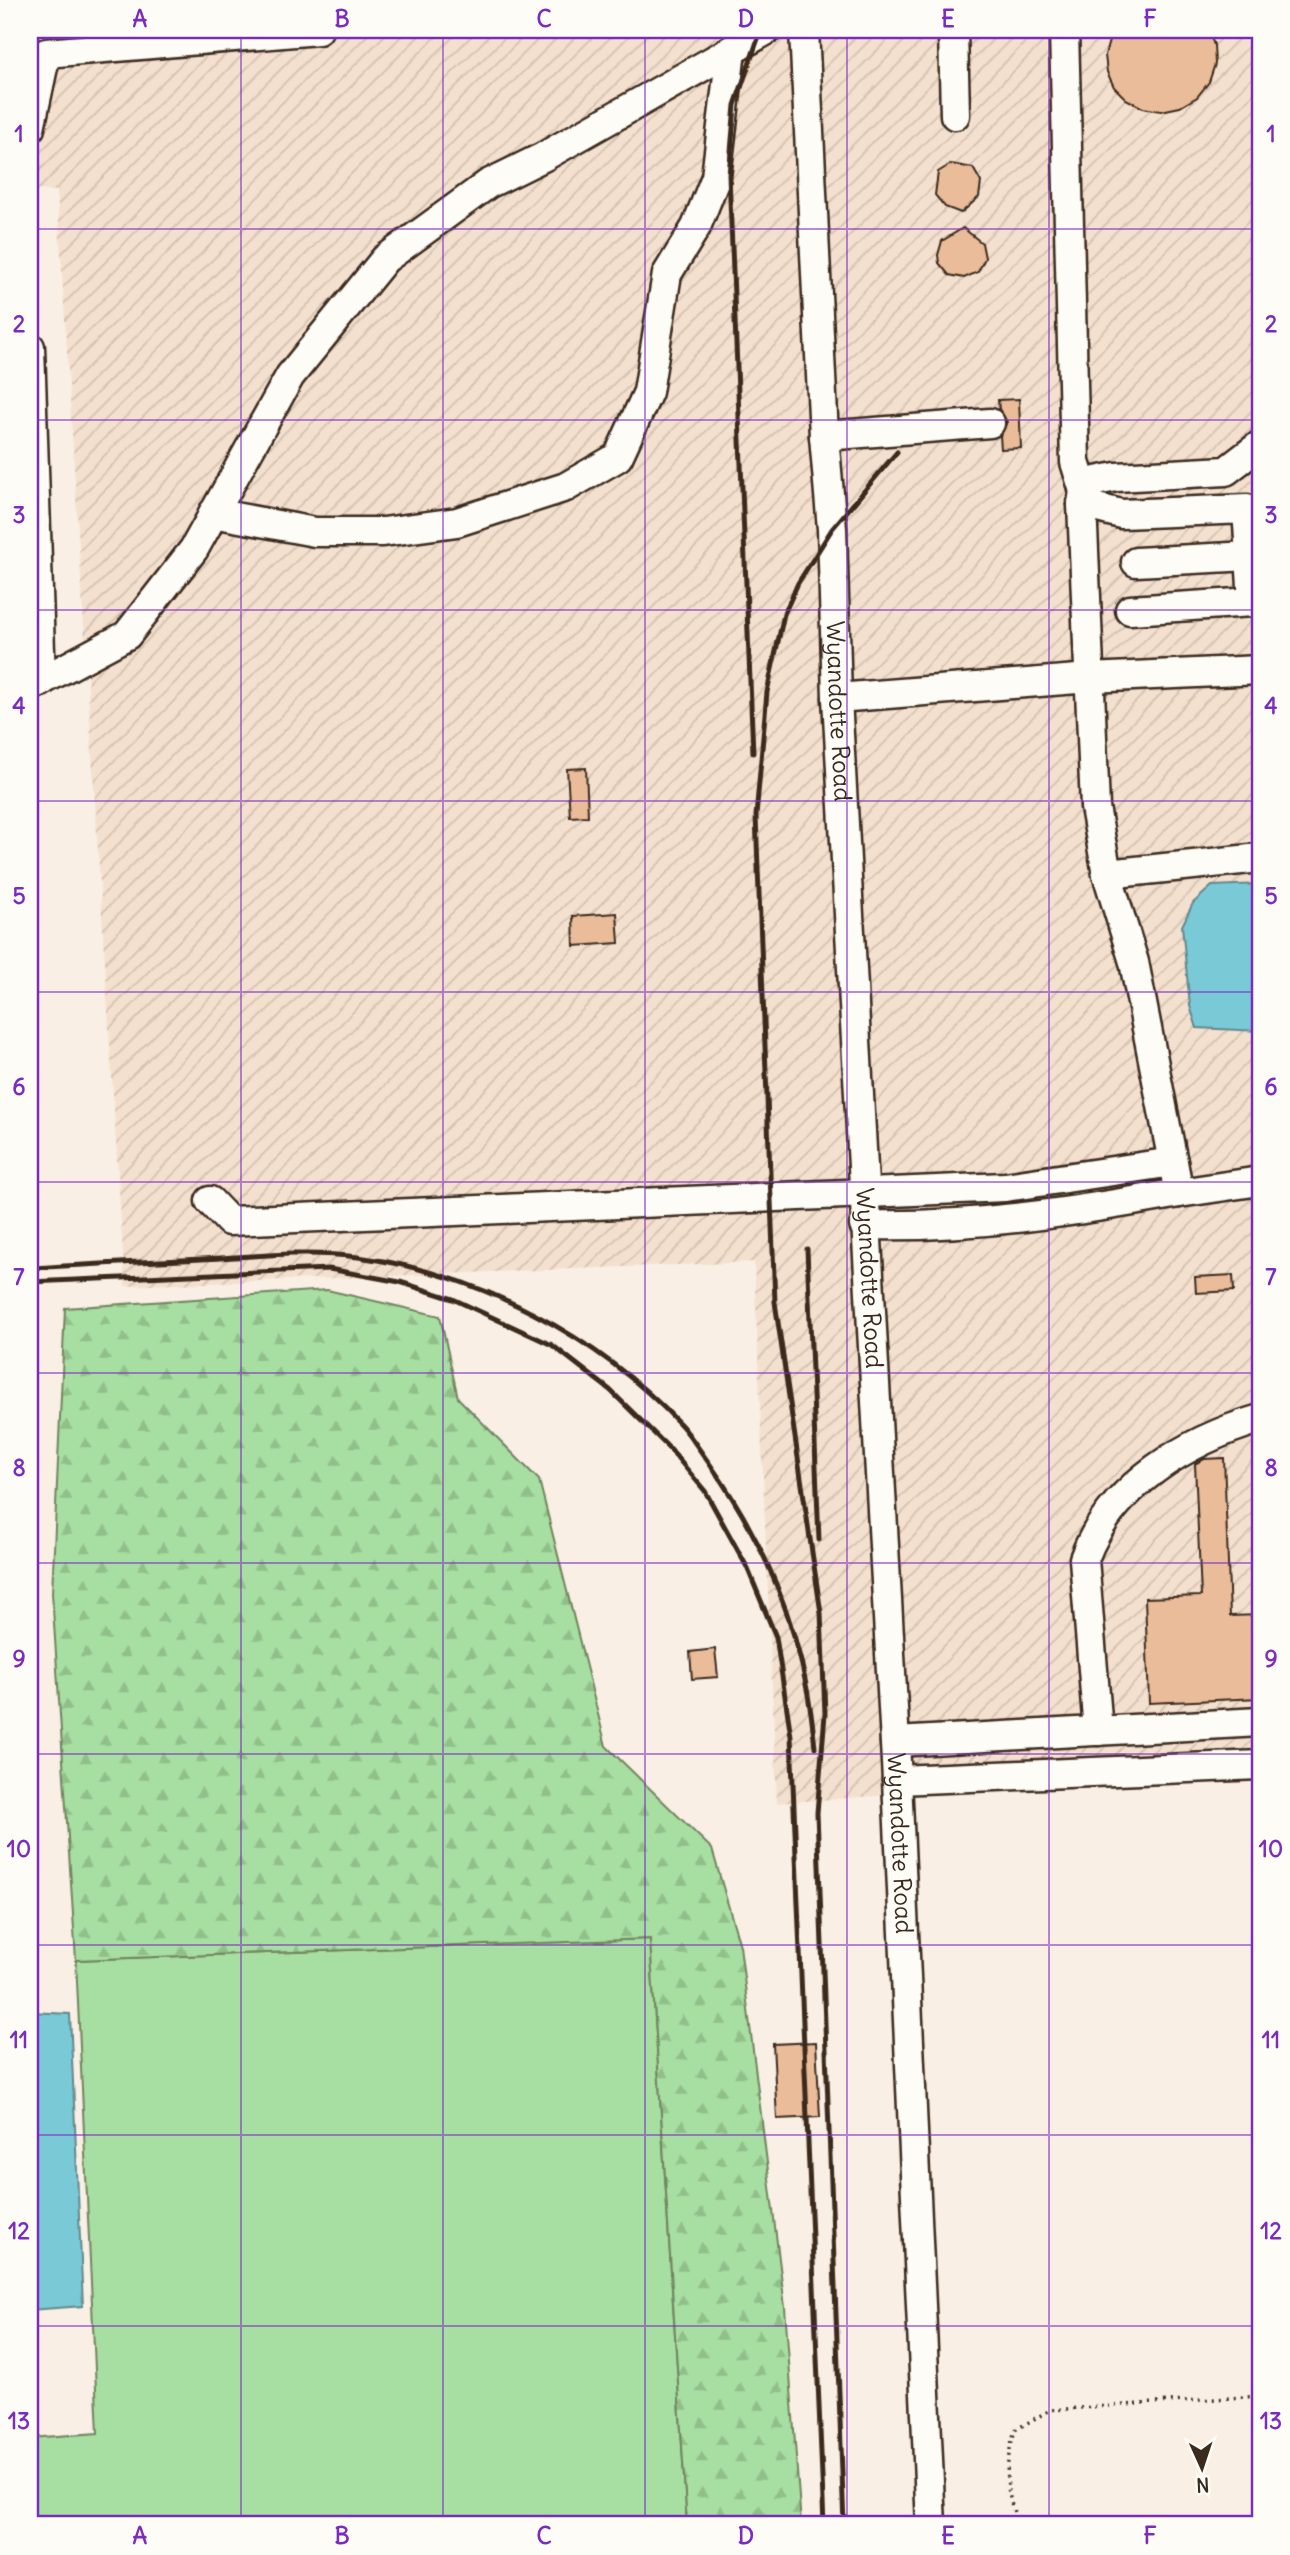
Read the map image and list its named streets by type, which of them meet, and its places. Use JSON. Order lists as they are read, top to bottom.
{
  "streets": {
    "street": ["Wyandotte Road"]
  },
  "north": "bottom",
  "grid": {
    "columns": [
      "A",
      "B",
      "C",
      "D",
      "E",
      "F"
    ],
    "rows": [
      "1",
      "2",
      "3",
      "4",
      "5",
      "6",
      "7",
      "8",
      "9",
      "10",
      "11",
      "12",
      "13"
    ]
  }
}
